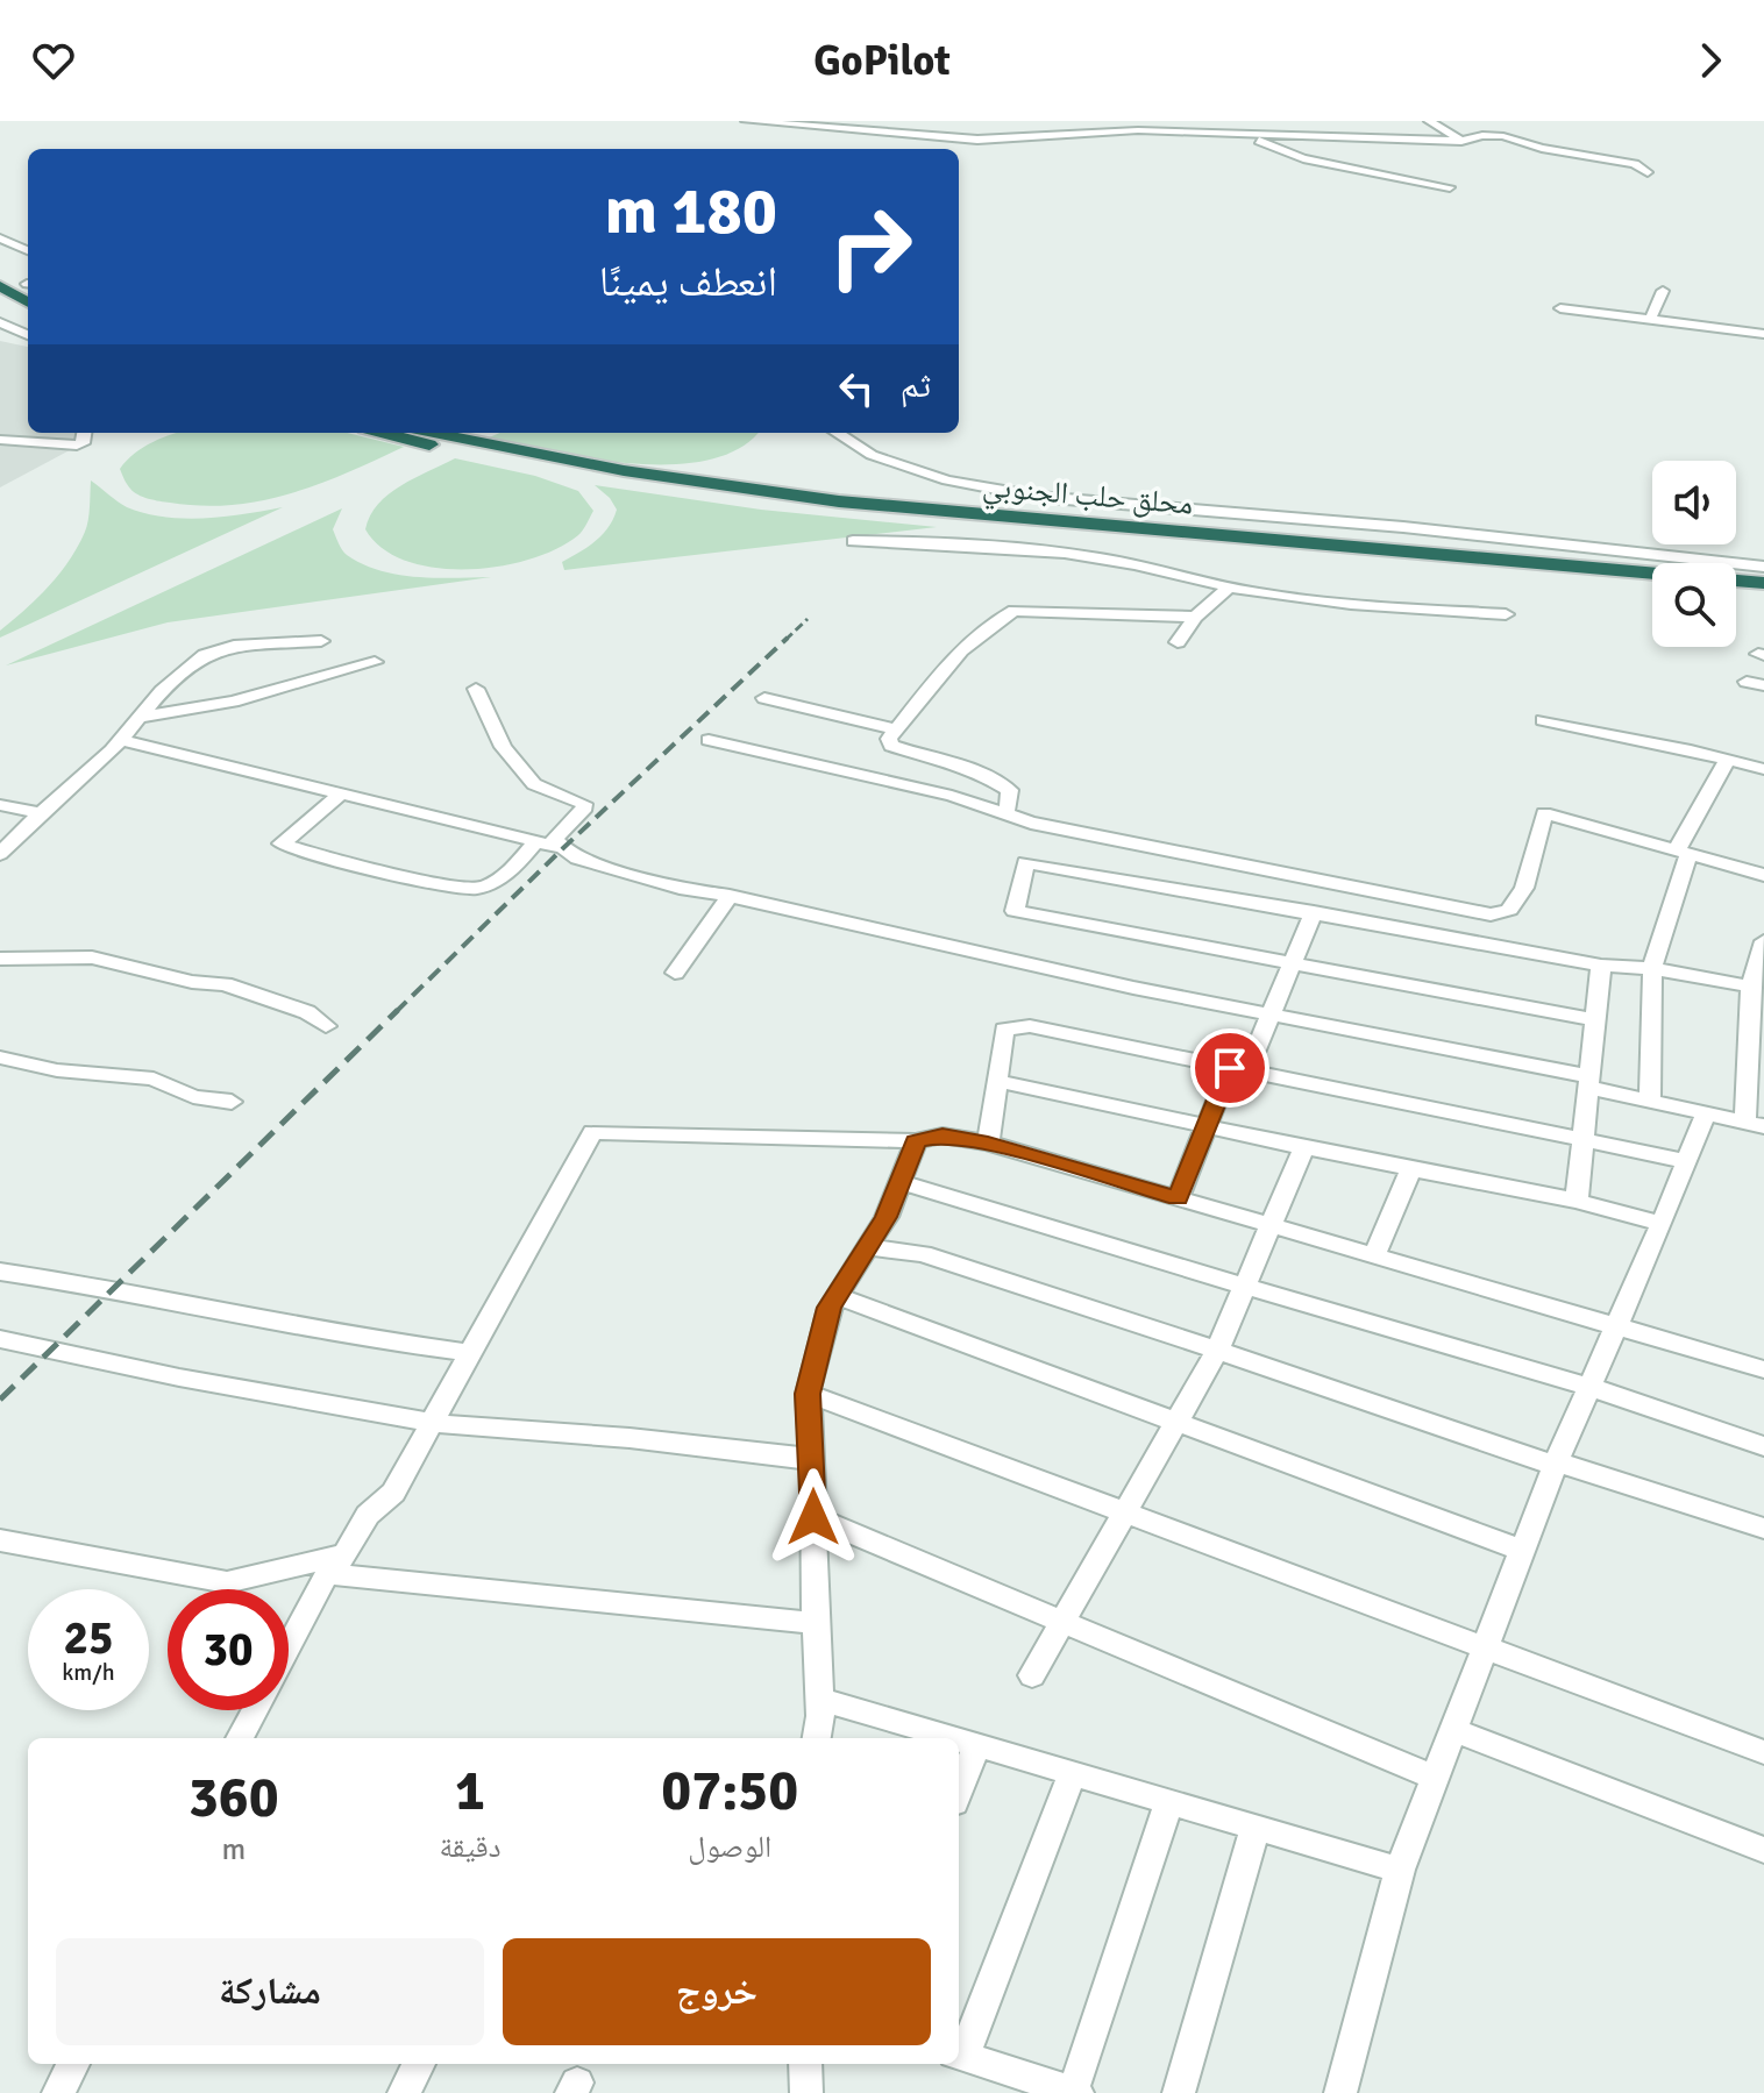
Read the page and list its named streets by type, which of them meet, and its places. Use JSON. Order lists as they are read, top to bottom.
{
  "streets": {
    "highway": ["محلق حلب الجنوبي"]
  },
  "page": {
    "header": "GoPilot",
    "turn": ["180 m", "انعطف يمينًا"],
    "then": "ثم",
    "speed": "25 km/h",
    "limit": "30",
    "eta": [
      "07:50",
      "الوصول",
      "1",
      "دقيقة",
      "360",
      "m"
    ],
    "buttons": ["خروج", "مشاركة"]
  }
}
